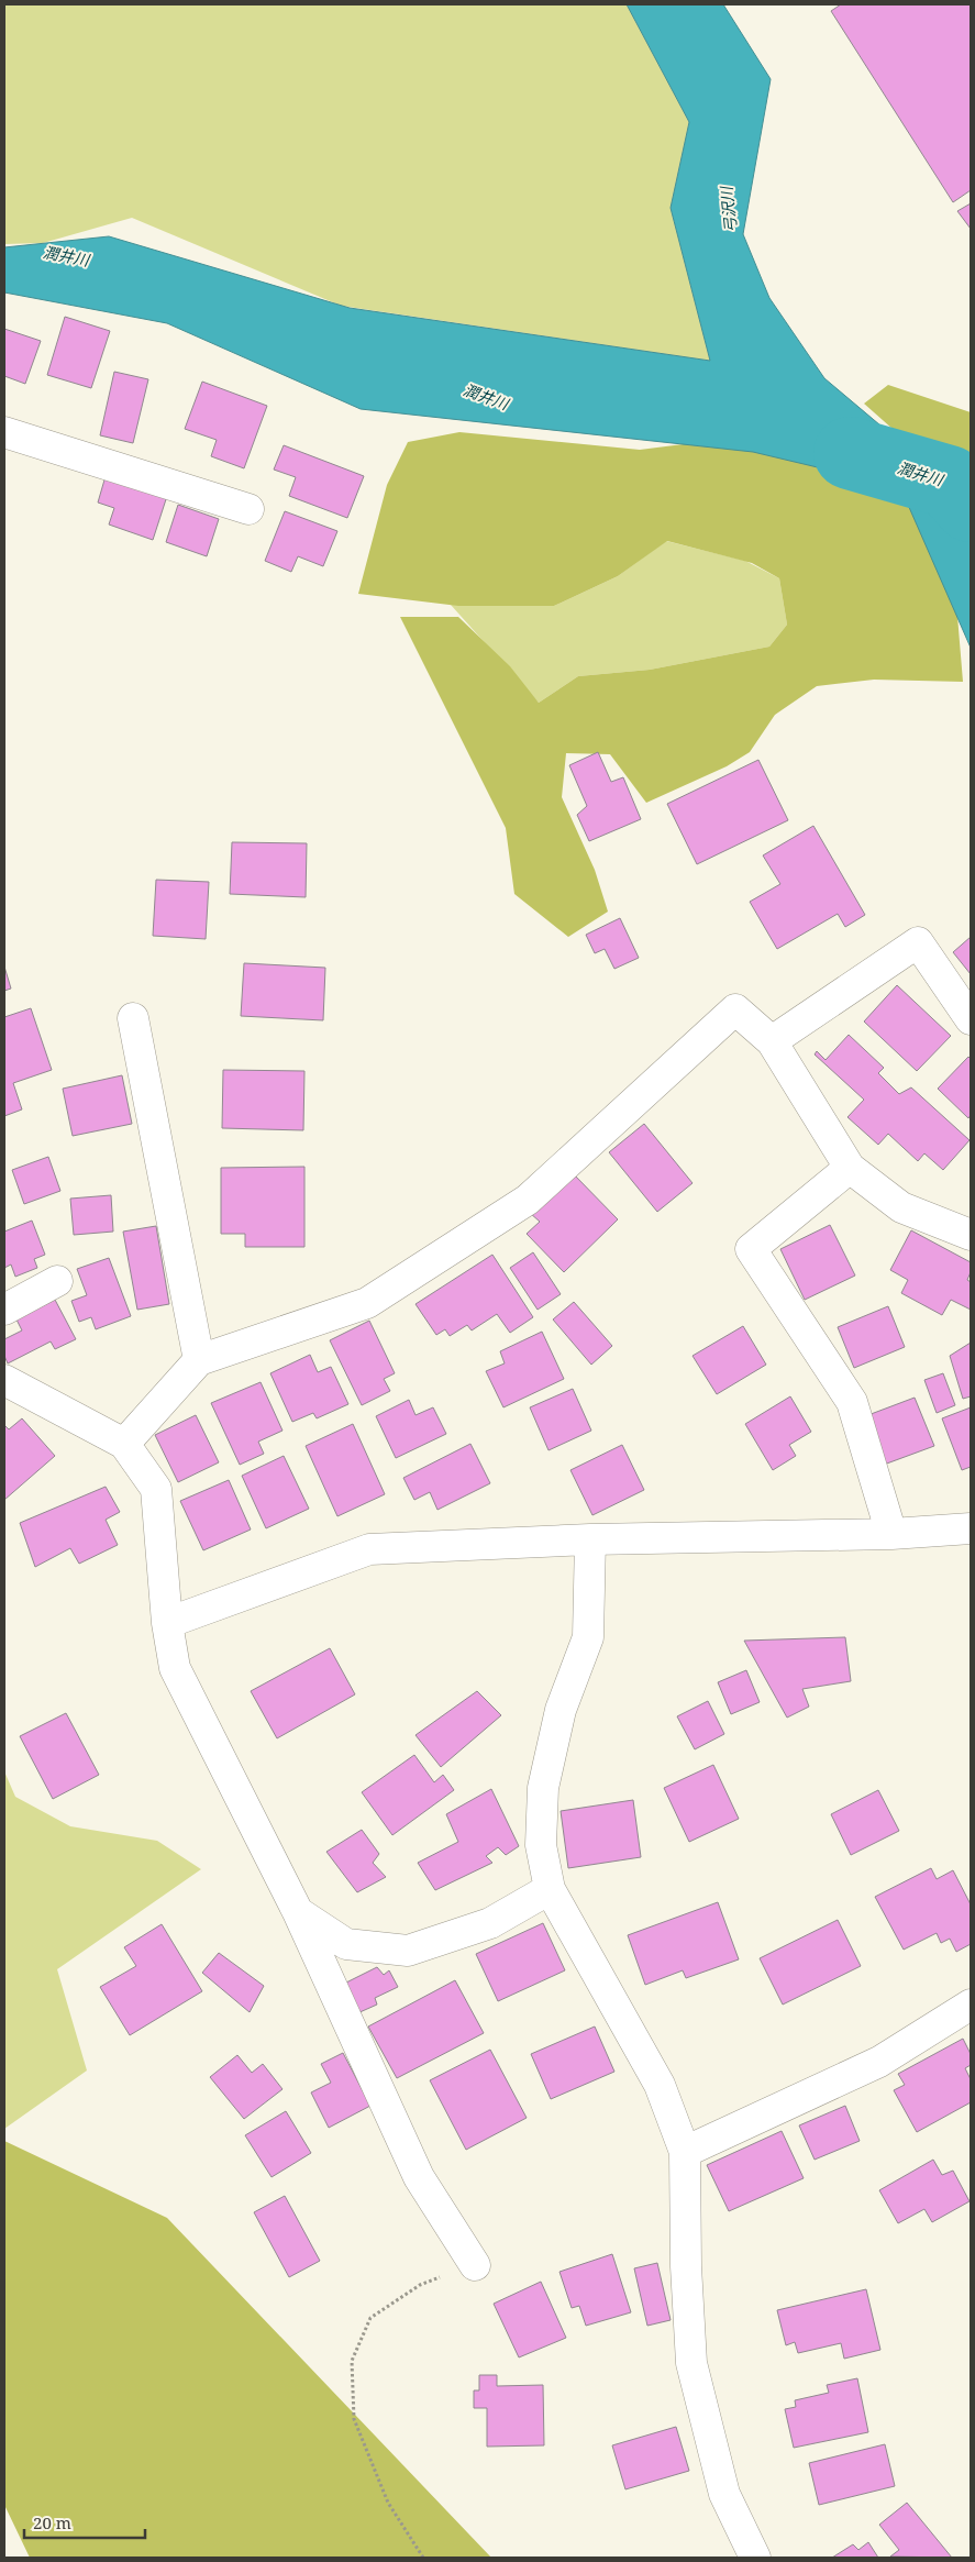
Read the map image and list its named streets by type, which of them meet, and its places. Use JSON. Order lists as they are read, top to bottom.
{
  "water": ["弓沢川", "潤井川"],
  "scale_bar": "20 m"
}
